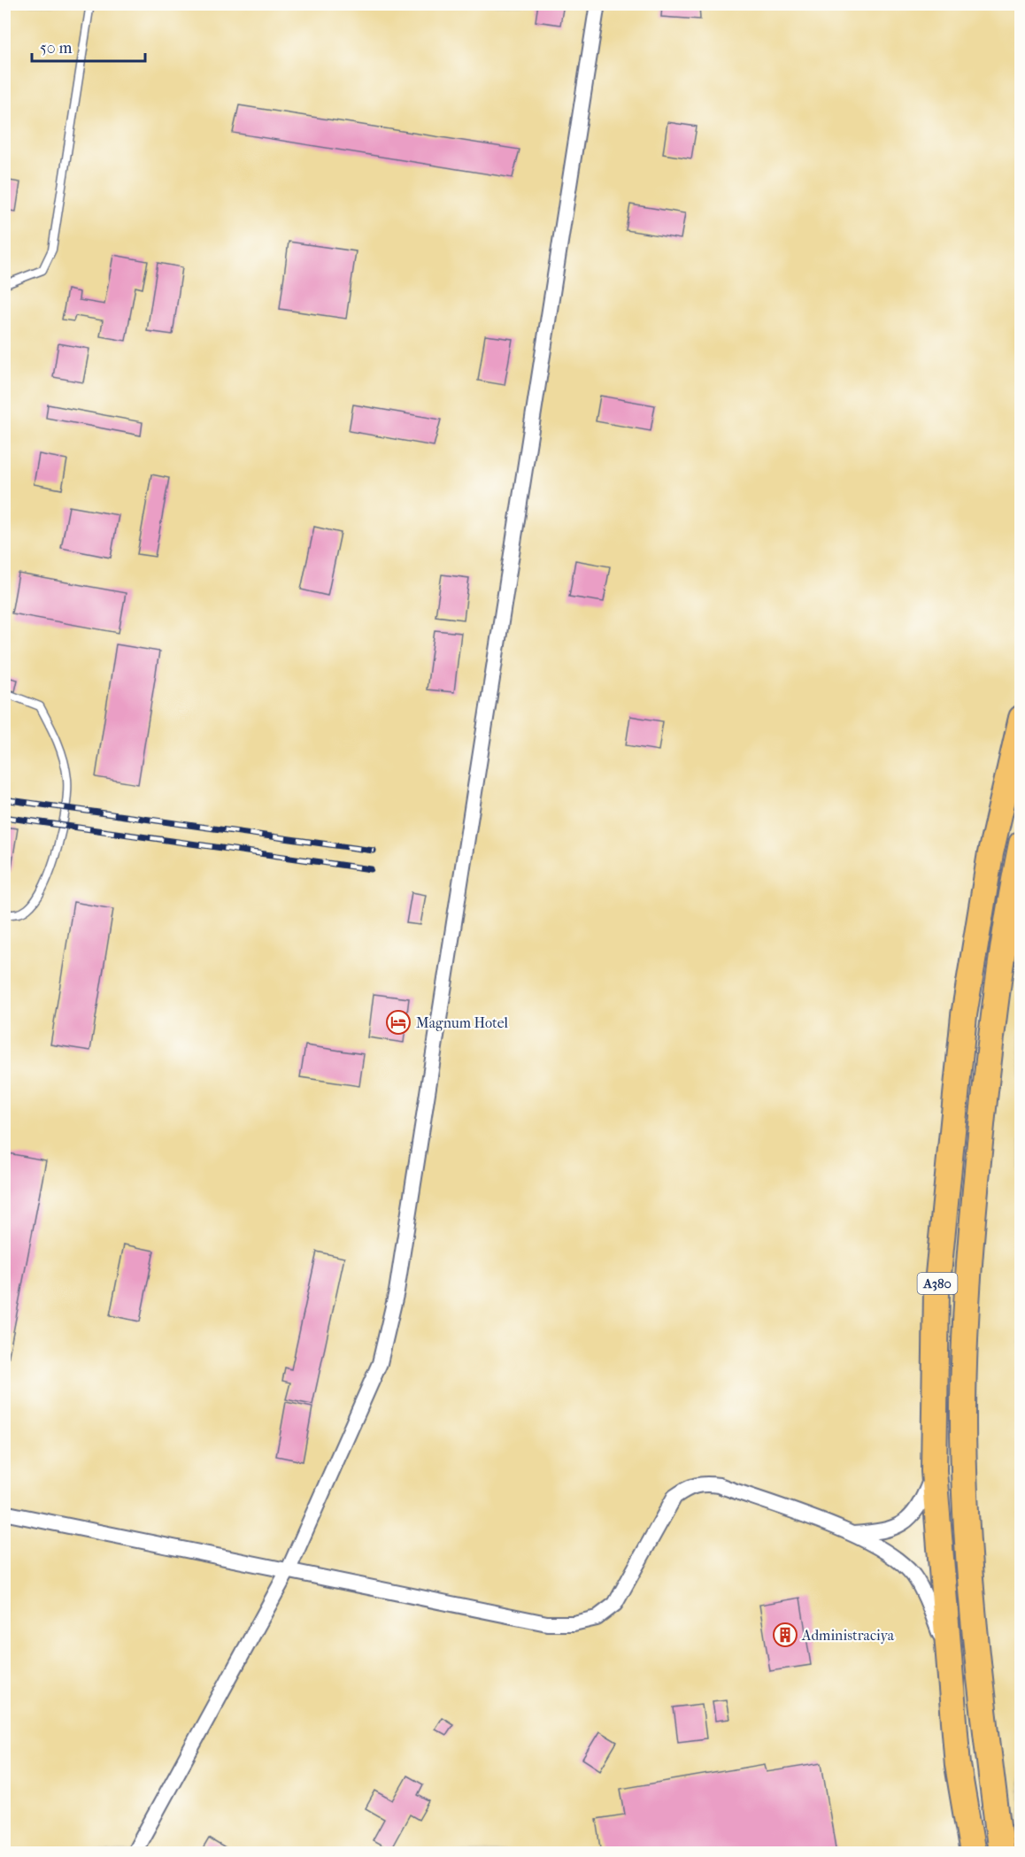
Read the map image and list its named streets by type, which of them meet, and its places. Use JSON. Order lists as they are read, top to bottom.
{
  "streets": {
    "highway": ["A380"]
  },
  "places": {
    "hotel": ["Magnum Hotel"],
    "building": ["Administraciya"]
  },
  "scale_bar": "50 m"
}
